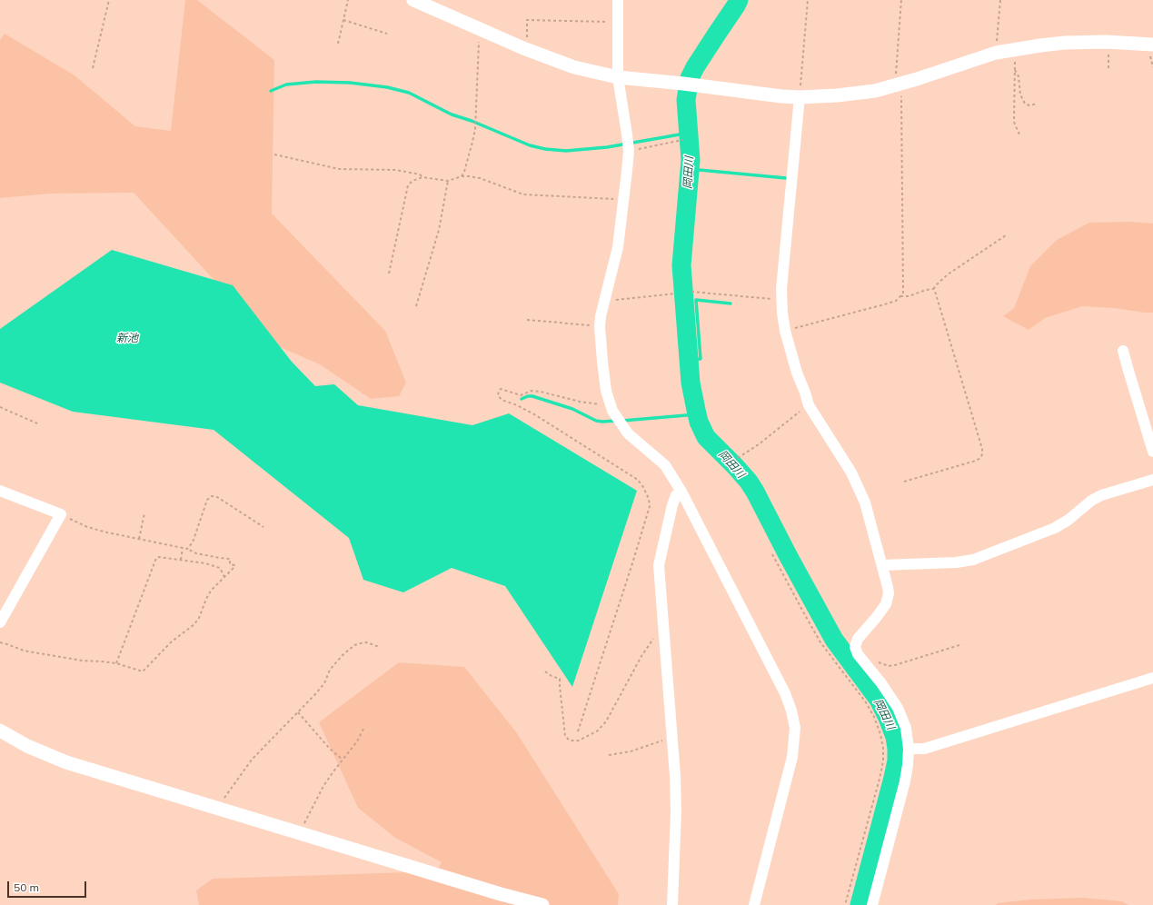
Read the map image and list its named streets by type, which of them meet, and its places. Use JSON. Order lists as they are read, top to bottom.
{
  "water": ["岡田川", "新池"],
  "scale_bar": "50 m"
}
